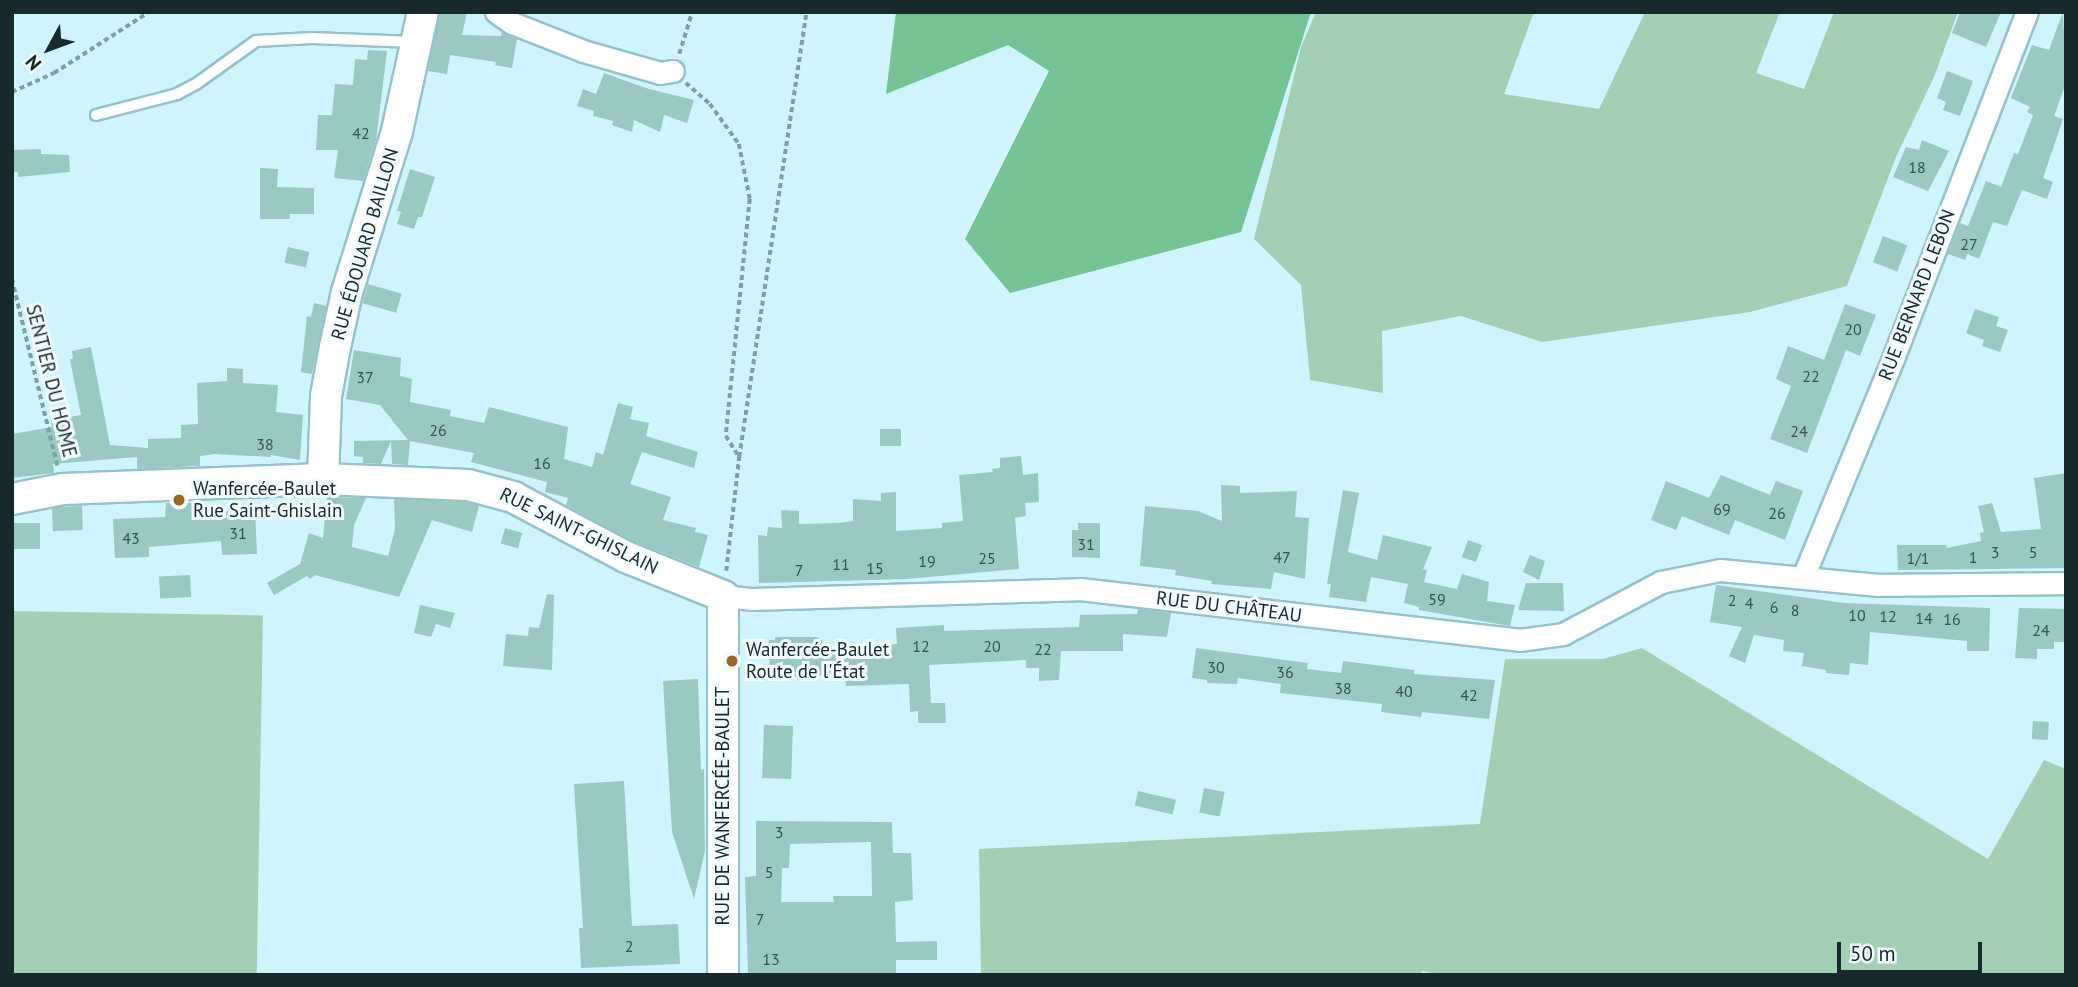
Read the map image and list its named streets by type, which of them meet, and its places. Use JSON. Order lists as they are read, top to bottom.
{
  "streets": {
    "main road": ["RUE ÉDOUARD BAILLON", "RUE SAINT-GHISLAIN", "RUE DE WANFERCÉE-BAULET"],
    "street": ["RUE BERNARD LEBON", "RUE DU CHÂTEAU"],
    "path": ["SENTIER DU HOME"]
  },
  "crossings": [
    ["RUE ÉDOUARD BAILLON", "RUE SAINT-GHISLAIN"],
    ["RUE BERNARD LEBON", "RUE DU CHÂTEAU"],
    ["SENTIER DU HOME", "RUE SAINT-GHISLAIN"],
    ["RUE SAINT-GHISLAIN", "RUE DU CHÂTEAU"],
    ["RUE SAINT-GHISLAIN", "RUE DE WANFERCÉE-BAULET"],
    ["RUE DU CHÂTEAU", "RUE DE WANFERCÉE-BAULET"]
  ],
  "places": ["Wanfercée-Baulet Rue Saint-Ghislain", "Wanfercée-Baulet Route de l'État"],
  "house_numbers": [
    "42",
    "18",
    "27",
    "20",
    "22",
    "37",
    "26",
    "24",
    "38",
    "16",
    "69",
    "26",
    "31",
    "43",
    "31",
    "3",
    "5",
    "47",
    "1",
    "25",
    "1/1",
    "19",
    "11",
    "15",
    "7",
    "59",
    "2",
    "4",
    "6",
    "8",
    "10",
    "12",
    "14",
    "16",
    "24",
    "12",
    "20",
    "22",
    "30",
    "36",
    "38",
    "40",
    "42",
    "3",
    "5",
    "7",
    "2",
    "13"
  ],
  "scale_bar": "50 m",
  "north": "bottom left"
}
